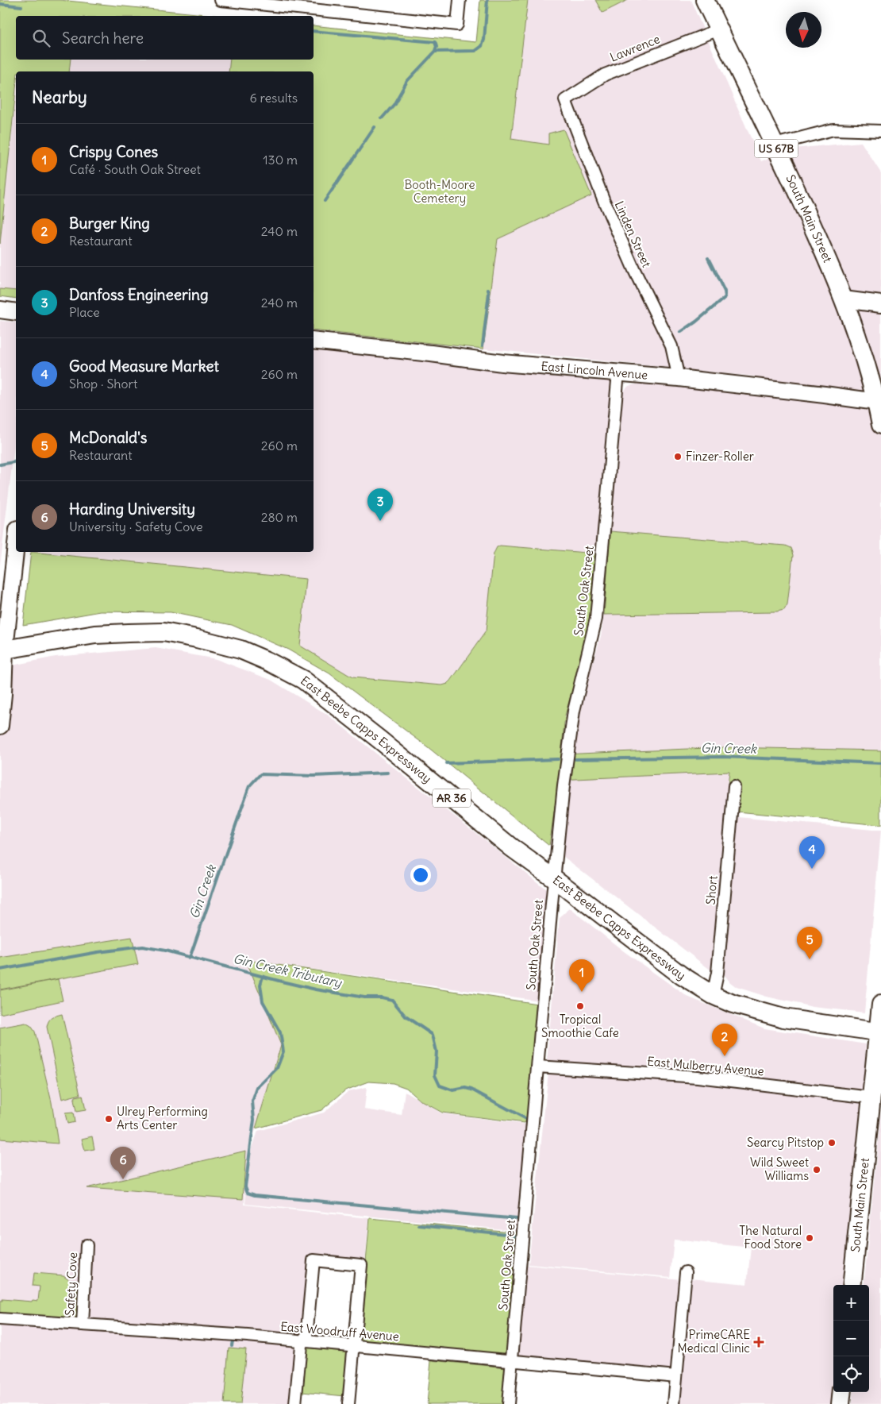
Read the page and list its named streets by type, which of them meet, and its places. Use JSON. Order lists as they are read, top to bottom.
{
  "streets": {
    "main road": [
      "US 67B",
      "South Main Street",
      "East Beebe Capps Expressway",
      "AR 36"
    ],
    "street": [
      "Lawrence",
      "Linden Street",
      "East Lincoln Avenue",
      "South Oak Street",
      "Short",
      "East Mulberry Avenue",
      "Safety Cove",
      "East Woodruff Avenue"
    ]
  },
  "crossings": [
    ["Lawrence", "South Main Street"],
    ["Lawrence", "Linden Street"],
    ["South Main Street", "East Lincoln Avenue"],
    ["South Main Street", "East Beebe Capps Expressway"],
    ["South Main Street", "East Mulberry Avenue"],
    ["Linden Street", "East Lincoln Avenue"],
    ["East Lincoln Avenue", "South Oak Street"],
    ["South Oak Street", "East Beebe Capps Expressway"],
    ["South Oak Street", "East Mulberry Avenue"],
    ["South Oak Street", "East Woodruff Avenue"],
    ["East Beebe Capps Expressway", "Short"],
    ["Safety Cove", "East Woodruff Avenue"]
  ],
  "water": ["Gin Creek", "Gin Creek Tributary"],
  "parks": ["Booth-Moore Cemetery"],
  "places": {
    "other": [
      "Finzer-Roller",
      "Tropical Smoothie Cafe",
      "Ulrey Performing Arts Center",
      "Searcy Pitstop",
      "Wild Sweet Williams",
      "The Natural Food Store"
    ],
    "health": ["PrimeCARE Medical Clinic"]
  },
  "north": "bottom",
  "page": {
    "search": "Search here",
    "heading": ["Nearby", "6 results"],
    "list": [
      {
        "mark": "1",
        "name": "Crispy Cones",
        "note": "Café · South Oak Street",
        "value": "130 m"
      },
      {
        "mark": "2",
        "name": "Burger King",
        "note": "Restaurant",
        "value": "240 m"
      },
      {
        "mark": "3",
        "name": "Danfoss Engineering",
        "note": "Place",
        "value": "240 m"
      },
      {
        "mark": "4",
        "name": "Good Measure Market",
        "note": "Shop · Short",
        "value": "260 m"
      },
      {
        "mark": "5",
        "name": "McDonald's",
        "note": "Restaurant",
        "value": "260 m"
      },
      {
        "mark": "6",
        "name": "Harding University",
        "note": "University · Safety Cove",
        "value": "280 m"
      }
    ],
    "pins": [
      "3",
      "4",
      "5",
      "1",
      "2",
      "6"
    ],
    "map_buttons": ["+", "−"]
  }
}
